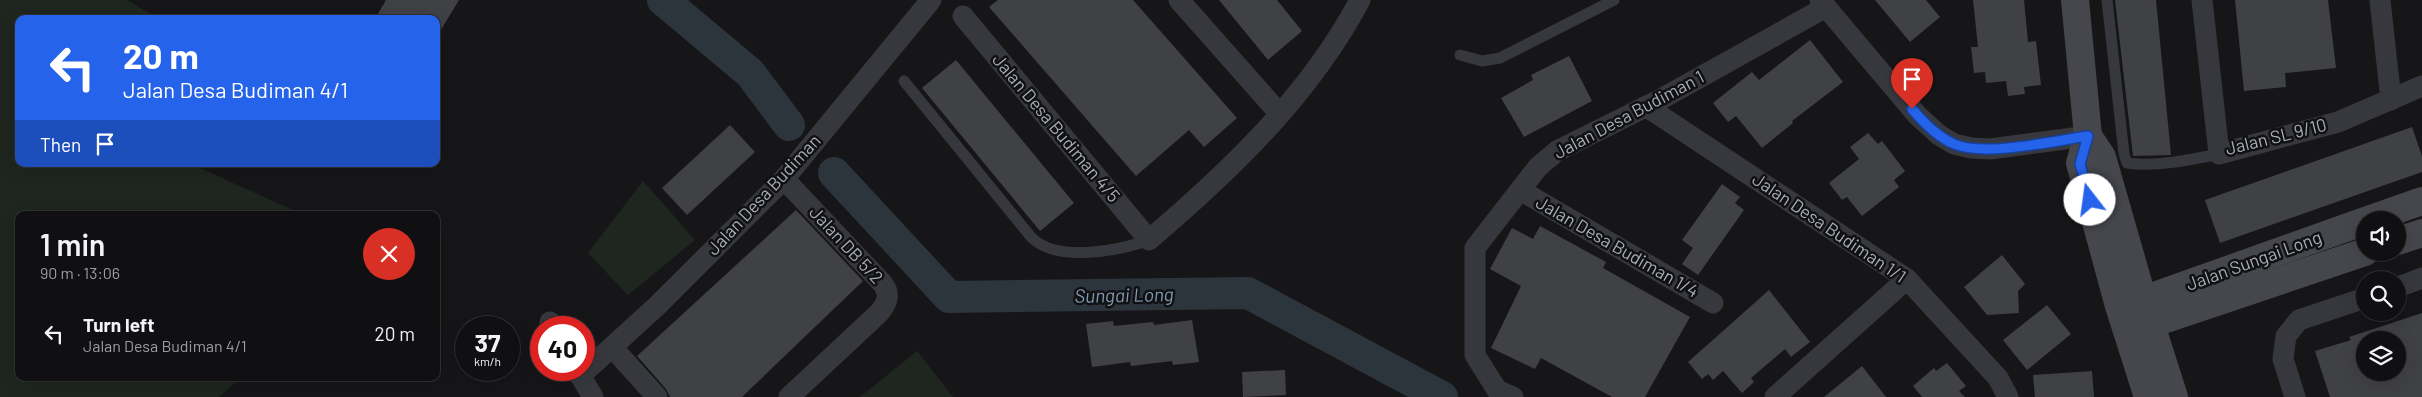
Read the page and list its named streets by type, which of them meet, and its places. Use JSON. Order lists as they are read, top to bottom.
{
  "streets": {
    "street": [
      "Jalan Desa Budiman 1",
      "Jalan Desa Budiman 4/5",
      "Jalan SL 9/10",
      "Jalan Desa Budiman",
      "Jalan Desa Budiman 1/1",
      "Jalan DB 5/2",
      "Jalan Desa Budiman 1/4",
      "Jalan Sungai Long"
    ]
  },
  "crossings": [
    ["Jalan Desa Budiman 1", "Jalan Desa Budiman 1/1"],
    ["Jalan Desa Budiman 1", "Jalan Desa Budiman 1/4"],
    ["Jalan Desa Budiman", "Jalan DB 5/2"]
  ],
  "water": ["Sungai Long"],
  "page": {
    "turn": ["20 m", "Jalan Desa Budiman 4/1"],
    "then": "Then",
    "heading": ["1 min", "90 m · 13:06"],
    "list": [
      {
        "name": "Turn left",
        "note": "Jalan Desa Budiman 4/1",
        "value": "20 m"
      }
    ],
    "speed": "37 km/h",
    "limit": "40"
  }
}
